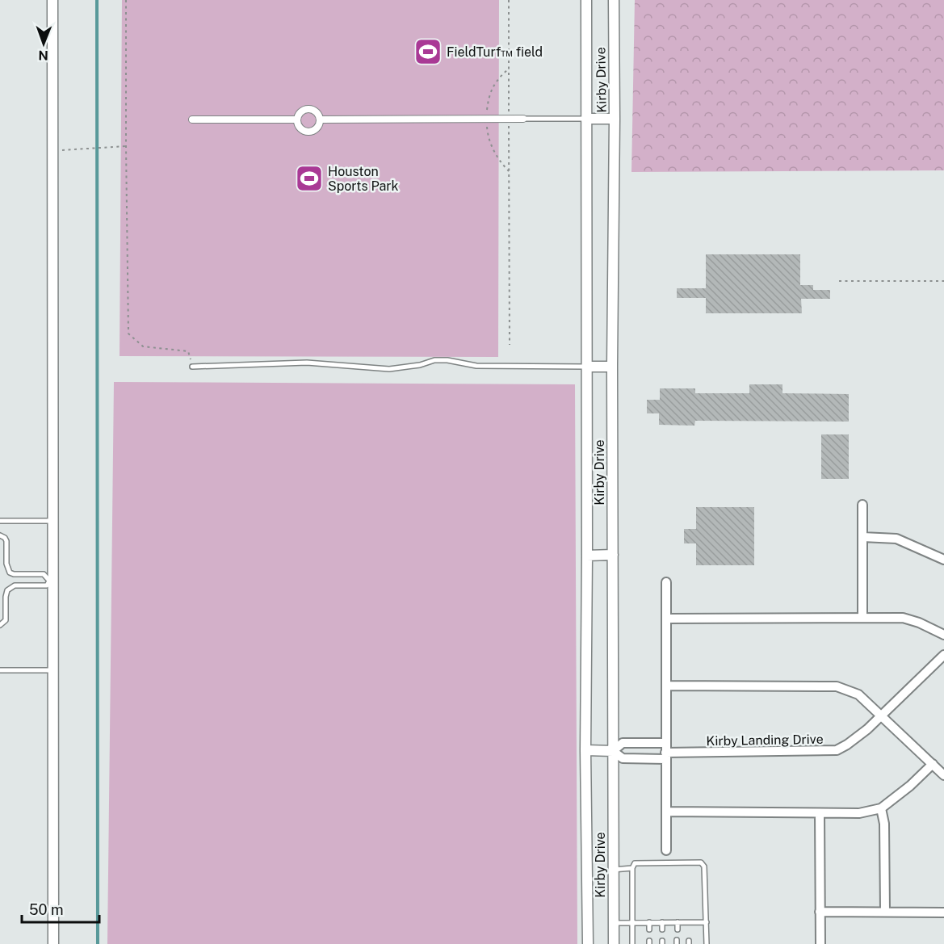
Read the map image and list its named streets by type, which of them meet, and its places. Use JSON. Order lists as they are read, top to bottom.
{
  "streets": {
    "street": ["Kirby Drive", "Kirby Landing Drive"]
  },
  "crossings": [
    ["Kirby Drive", "Kirby Landing Drive"]
  ],
  "places": {
    "sports": ["FieldTurf™ field", "Houston Sports Park"]
  },
  "scale_bar": "50 m",
  "north": "bottom"
}
